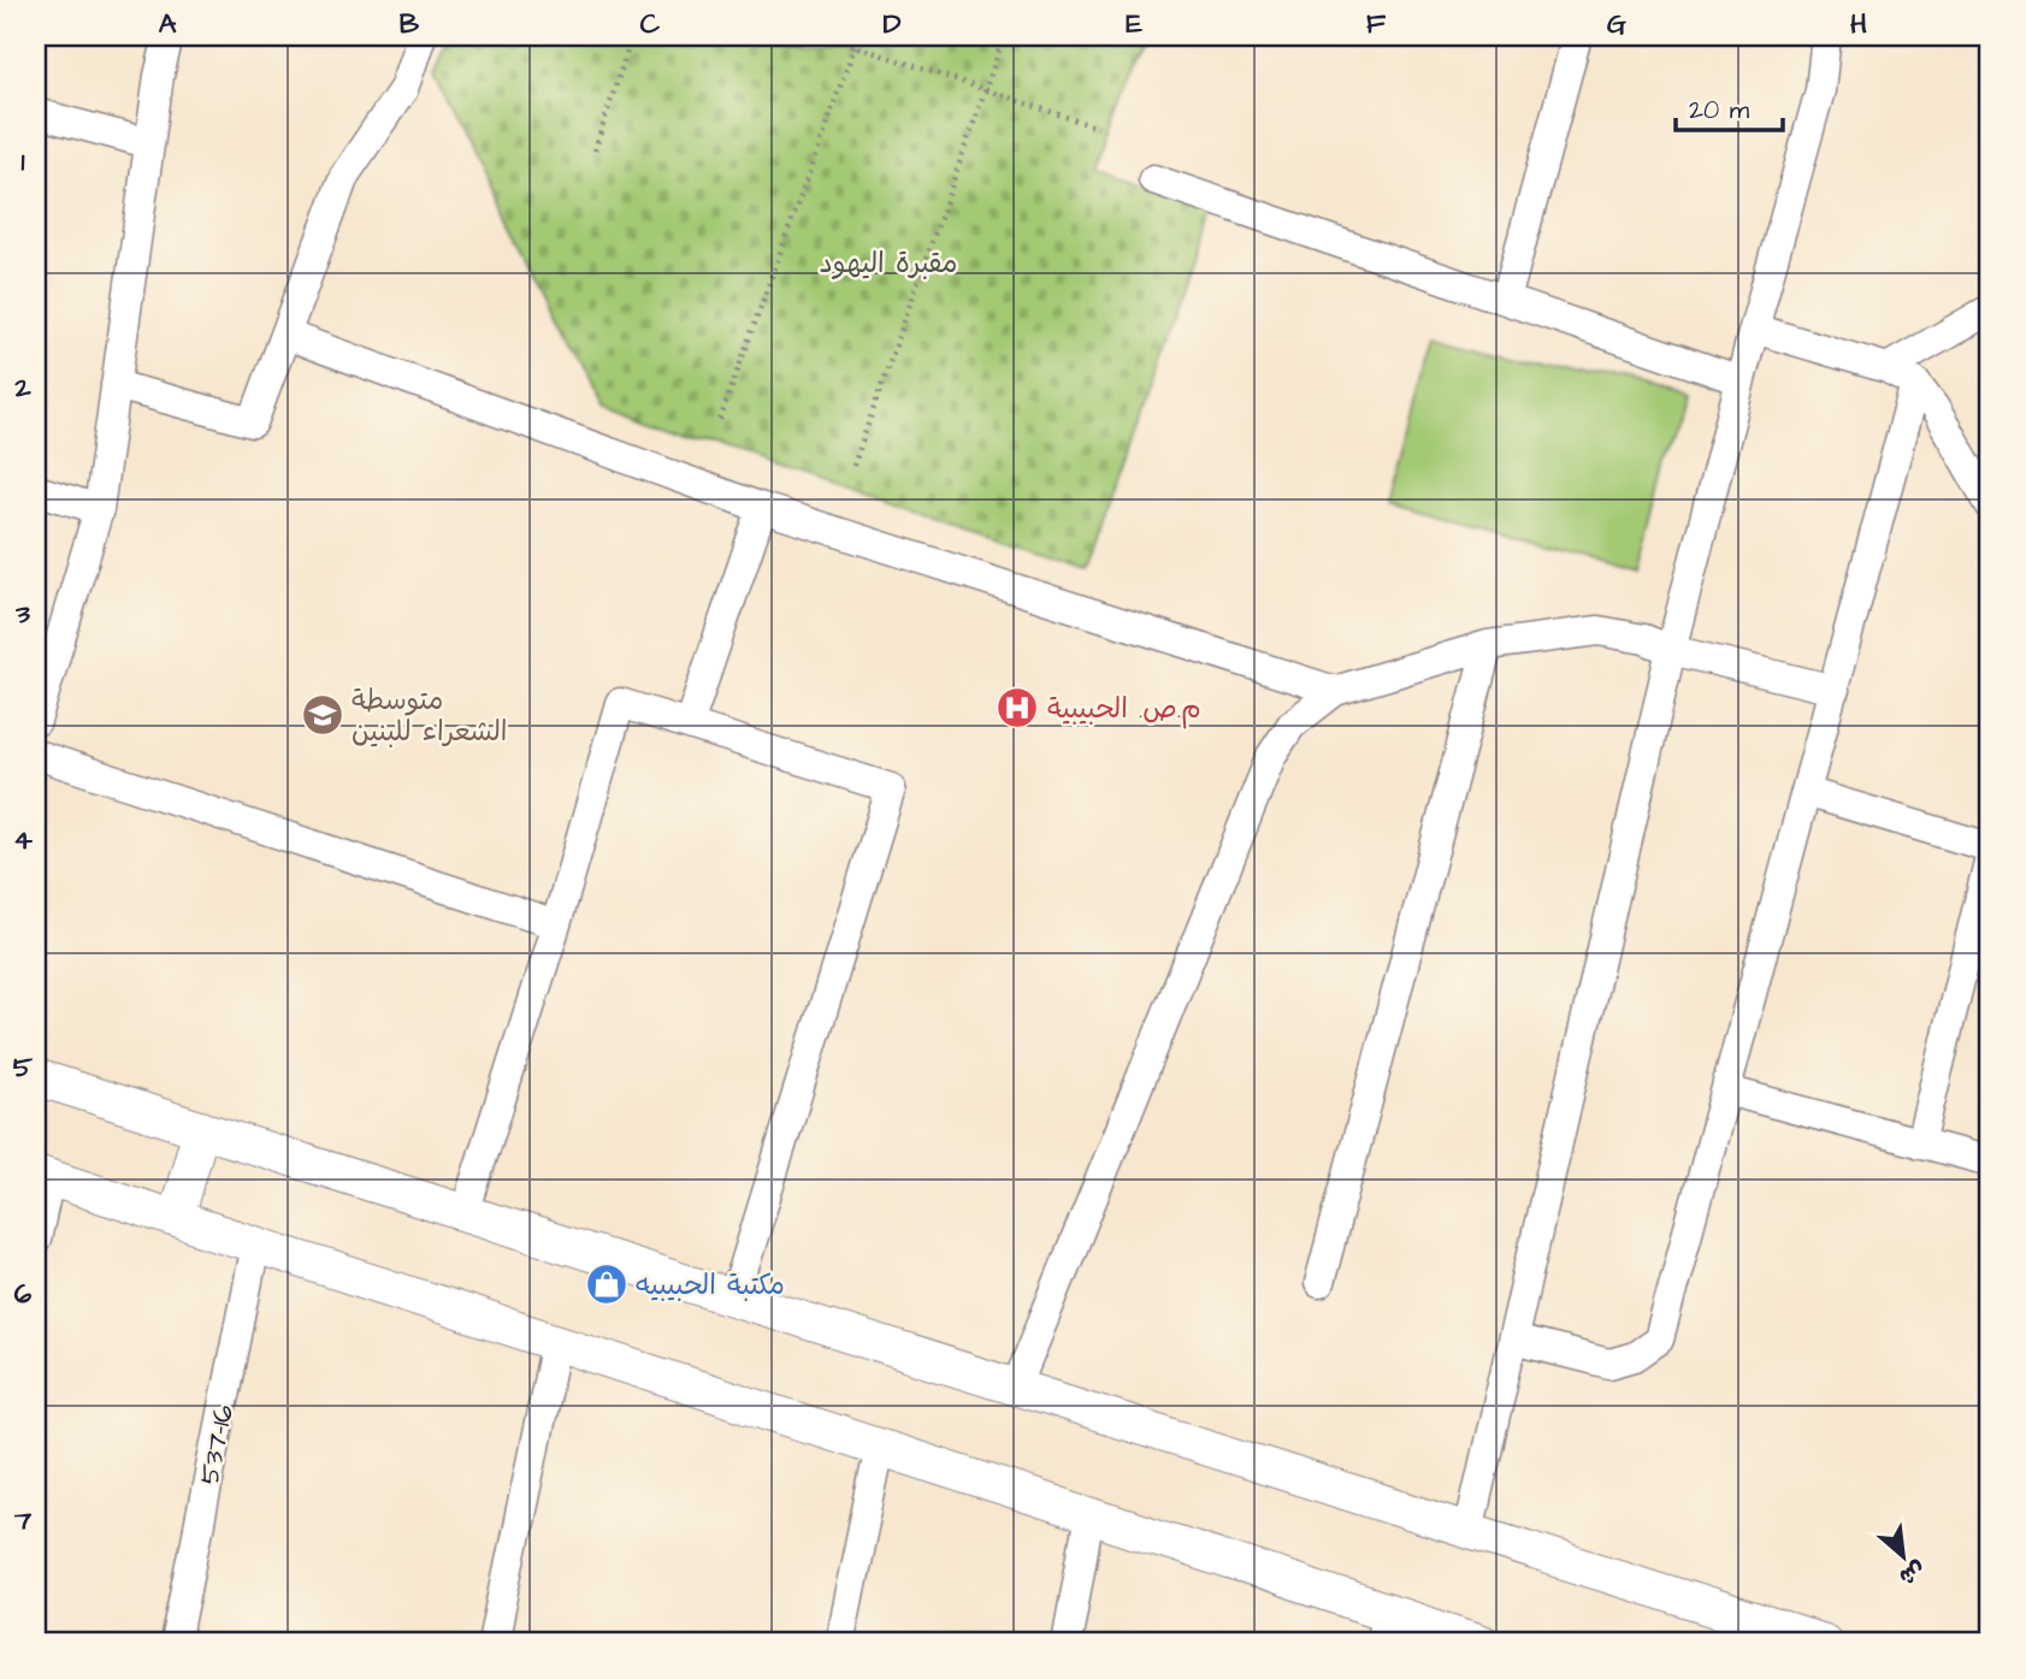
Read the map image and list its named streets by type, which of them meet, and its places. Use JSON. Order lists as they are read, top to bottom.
{
  "streets": {
    "street": ["537-16"]
  },
  "parks": ["مقبرة اليهود"],
  "places": {
    "hospital": ["م.ص. الحبيبية"],
    "school or university": ["متوسطة الشعراء للبنين"],
    "shop": ["مكتبة الحبيبيه"]
  },
  "scale_bar": "20 m",
  "north": "bottom right",
  "grid": {
    "columns": [
      "A",
      "B",
      "C",
      "D",
      "E",
      "F",
      "G",
      "H"
    ],
    "rows": [
      "1",
      "2",
      "3",
      "4",
      "5",
      "6",
      "7"
    ]
  }
}
